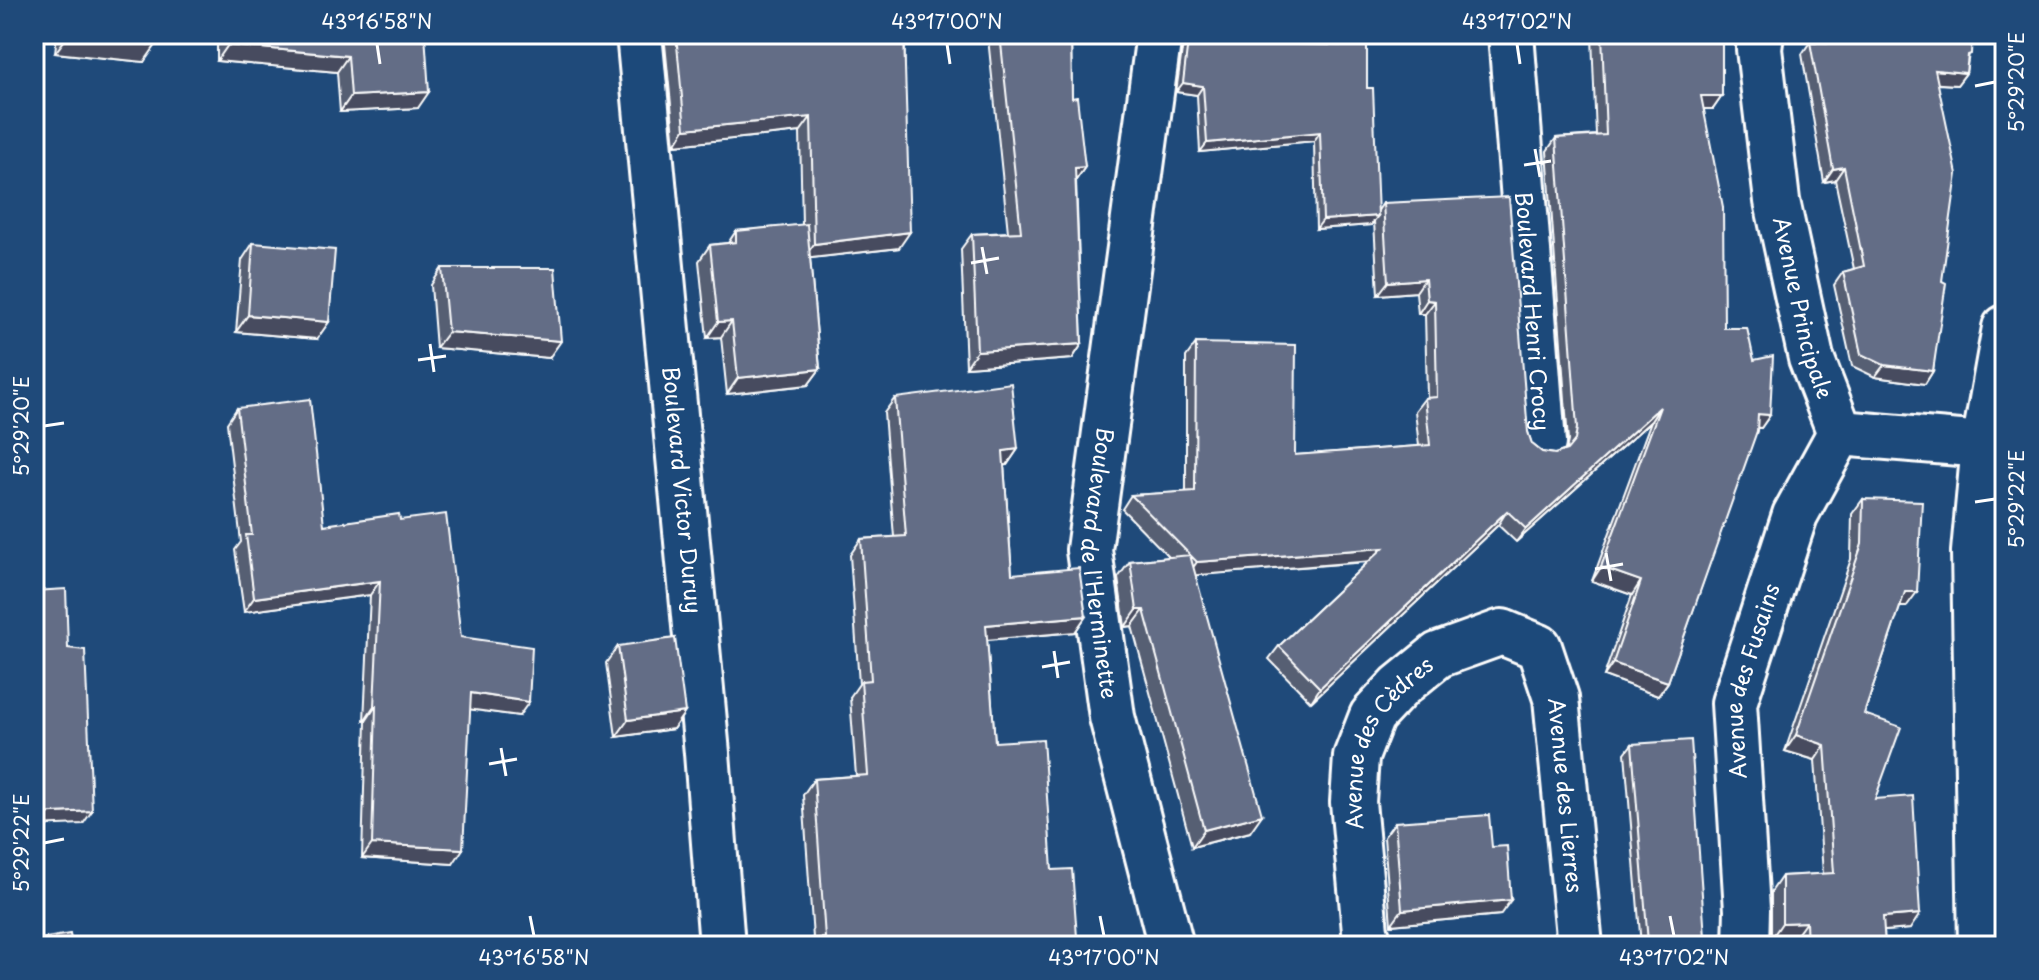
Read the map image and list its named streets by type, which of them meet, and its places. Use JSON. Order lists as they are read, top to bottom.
{
  "streets": {
    "street": [
      "Avenue Principale",
      "Boulevard Henri Crocy",
      "Boulevard Victor Duruy",
      "Boulevard de l'Herminette",
      "Avenue des Fusains",
      "Avenue des Cèdres",
      "Avenue des Lierres"
    ]
  },
  "crossings": [
    ["Avenue Principale", "Avenue des Fusains"],
    ["Avenue des Cèdres", "Avenue des Lierres"]
  ],
  "coordinates": [
    "43°16'58\"N",
    "43°17'00\"N",
    "43°17'02\"N",
    "5°29'20\"E",
    "5°29'22\"E"
  ]
}
